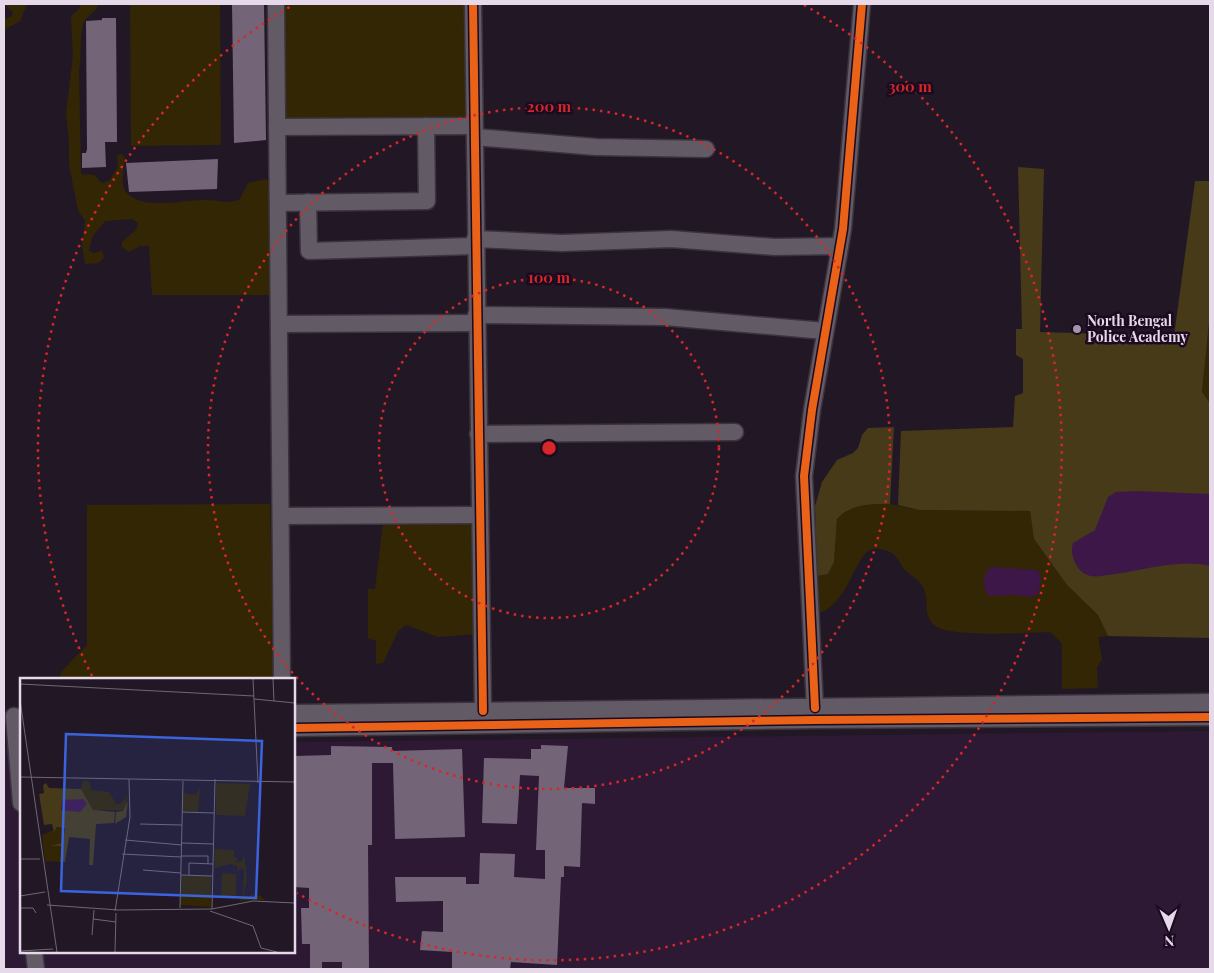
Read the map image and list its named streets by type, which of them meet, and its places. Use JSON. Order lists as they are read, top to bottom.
{
  "places": ["North Bengal Police Academy"],
  "north": "bottom",
  "rings": ["300 m", "200 m", "100 m"]
}
